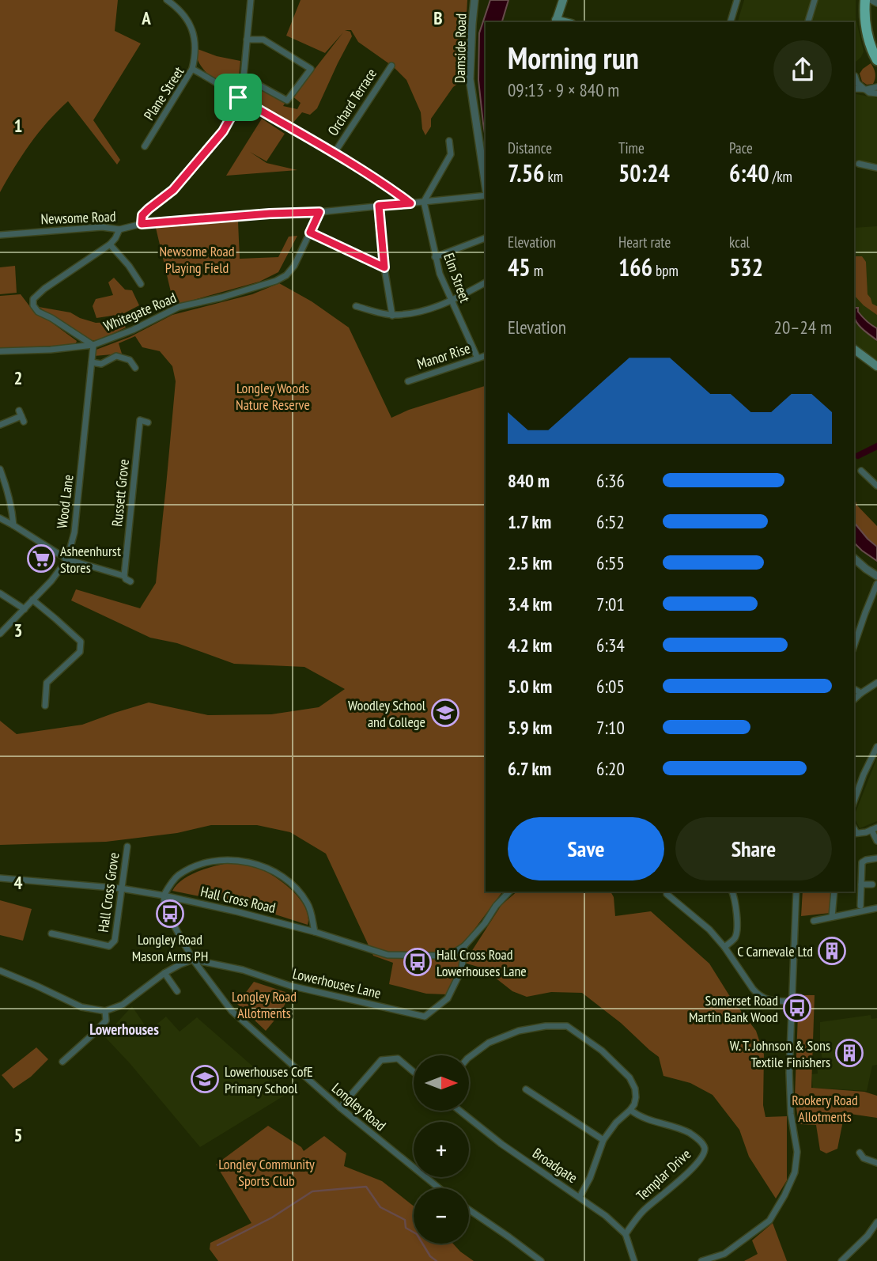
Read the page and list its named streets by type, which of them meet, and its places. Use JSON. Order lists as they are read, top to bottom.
{
  "streets": {
    "street": [
      "Damside Road",
      "Plane Street",
      "Orchard Terrace",
      "Newsome Road",
      "Elm Street",
      "Whitegate Road",
      "Manor Rise",
      "Russett Grove",
      "Wood Lane",
      "Hall Cross Grove",
      "Hall Cross Road",
      "Lowerhouses Lane",
      "Longley Road",
      "Broadgate",
      "Templar Drive"
    ]
  },
  "crossings": [
    ["Plane Street", "Orchard Terrace"],
    ["Plane Street", "Newsome Road"],
    ["Newsome Road", "Elm Street"],
    ["Newsome Road", "Whitegate Road"],
    ["Elm Street", "Manor Rise"],
    ["Whitegate Road", "Wood Lane"],
    ["Hall Cross Grove", "Hall Cross Road"],
    ["Hall Cross Road", "Lowerhouses Lane"],
    ["Hall Cross Road", "Longley Road"],
    ["Lowerhouses Lane", "Longley Road"],
    ["Broadgate", "Templar Drive"]
  ],
  "districts": ["Lowerhouses"],
  "parks": [
    "Newsome Road Playing Field",
    "Longley Woods Nature Reserve",
    "Longley Road Allotments",
    "Rookery Road Allotments",
    "Longley Community Sports Club"
  ],
  "places": {
    "supermarket": ["Asheenhurst Stores"],
    "school or university": ["Woodley School and College", "Lowerhouses CofE Primary School"],
    "bus stop": ["Longley Road Mason Arms PH", "Hall Cross Road Lowerhouses Lane", "Somerset Road Martin Bank Wood"],
    "building": ["C Carnevale Ltd", "W. T. Johnson & Sons Textile Finishers"]
  },
  "north": "right",
  "page": {
    "heading": ["Morning run", "09:13 · 9 × 840 m"],
    "stats": [
      ["Distance", "7.56 km"],
      ["Time", "50:24"],
      ["Pace", "6:40 /km"],
      ["Elevation", "45 m"],
      ["Heart rate", "166 bpm"],
      ["kcal", "532"]
    ],
    "chart": ["Elevation", "20–24 m"],
    "list": [
      {
        "name": "840 m",
        "note": "6:36"
      },
      {
        "name": "1.7 km",
        "note": "6:52"
      },
      {
        "name": "2.5 km",
        "note": "6:55"
      },
      {
        "name": "3.4 km",
        "note": "7:01"
      },
      {
        "name": "4.2 km",
        "note": "6:34"
      },
      {
        "name": "5.0 km",
        "note": "6:05"
      },
      {
        "name": "5.9 km",
        "note": "7:10"
      },
      {
        "name": "6.7 km",
        "note": "6:20"
      }
    ],
    "buttons": ["Save", "Share"],
    "map_buttons": ["+", "−"]
  },
  "grid": {
    "columns": ["A", "B"],
    "rows": [
      "1",
      "2",
      "3",
      "4",
      "5"
    ]
  }
}
